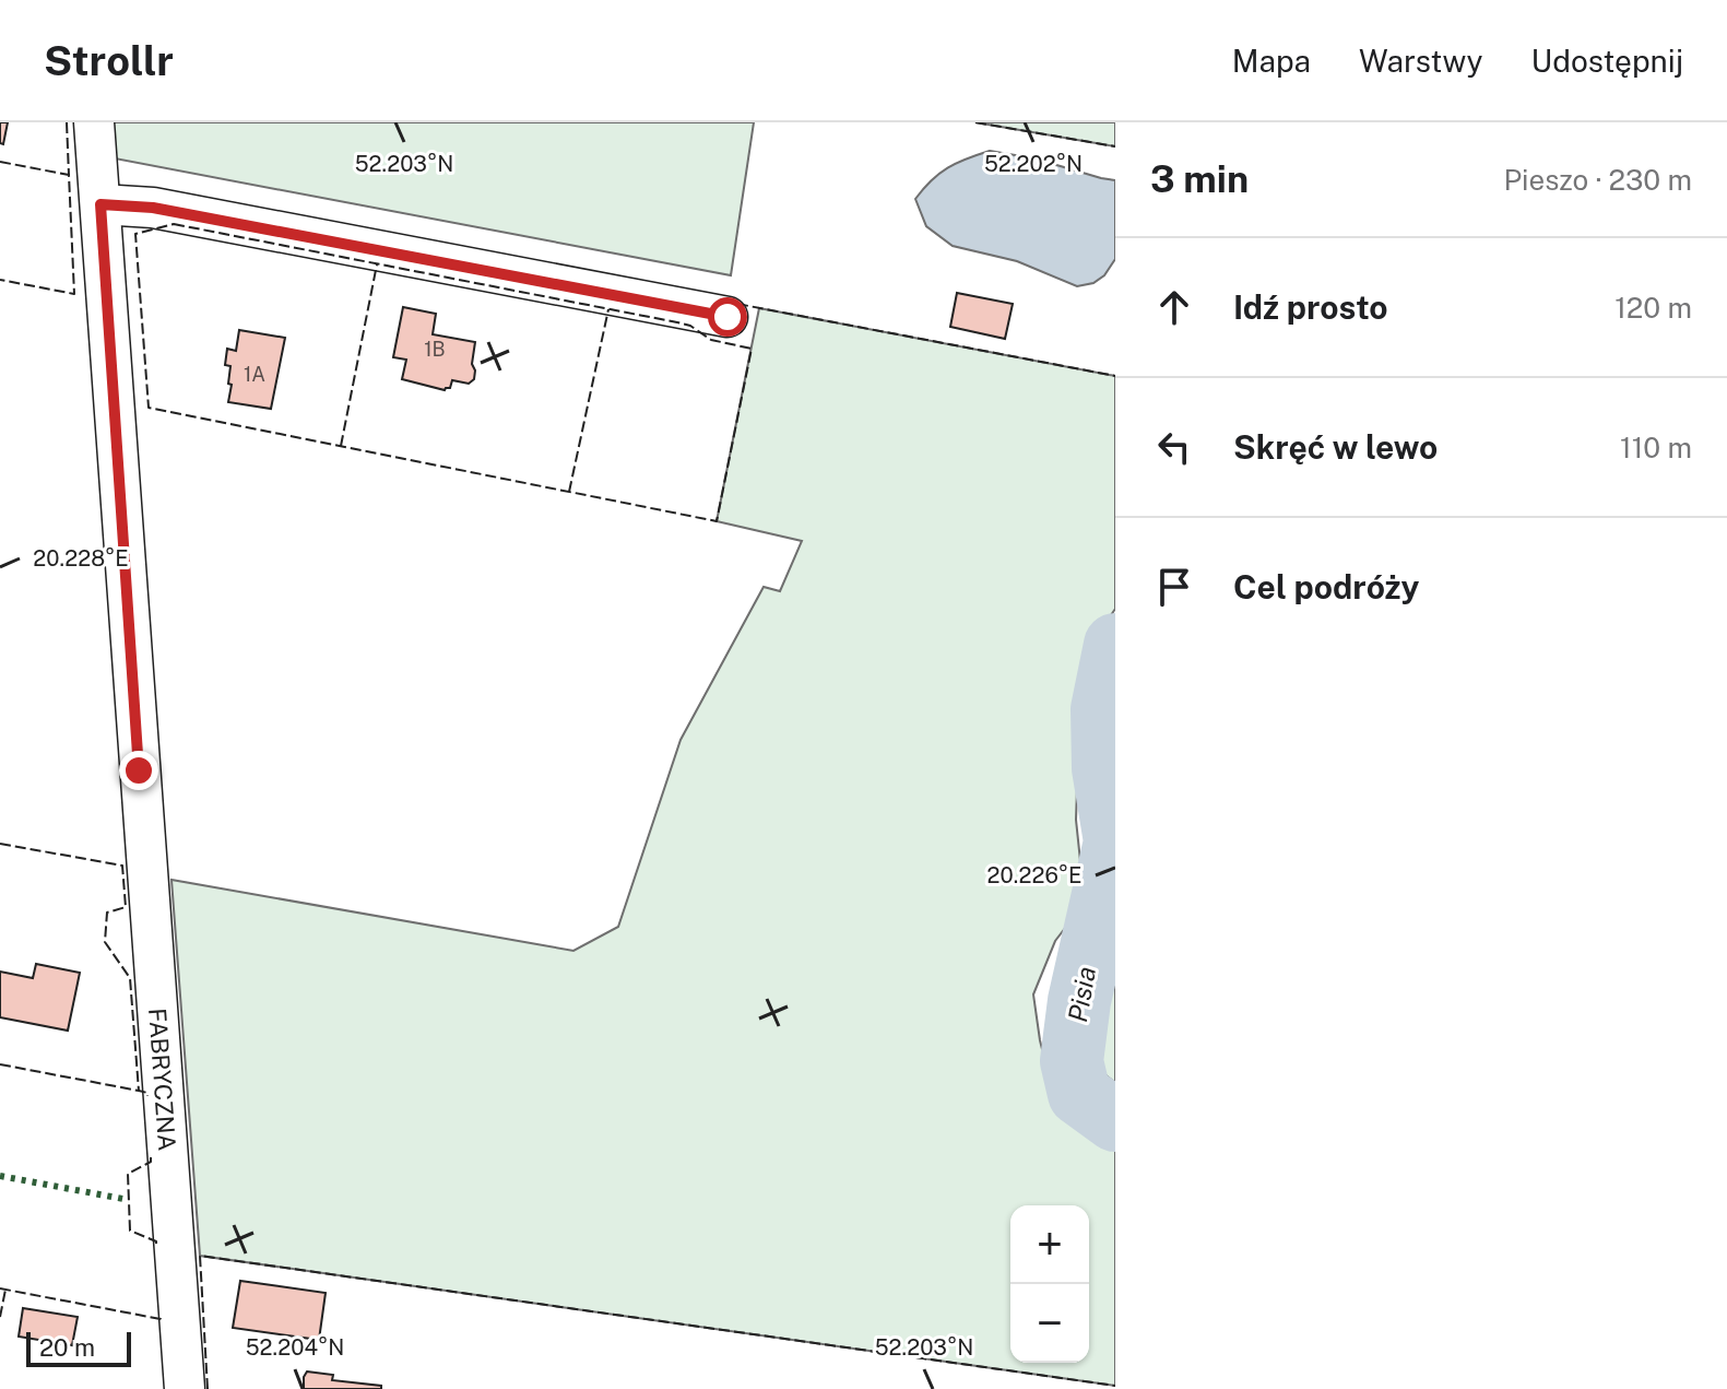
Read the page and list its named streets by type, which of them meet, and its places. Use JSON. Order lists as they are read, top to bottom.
{
  "streets": {
    "street": ["FABRYCZNA"]
  },
  "water": ["Pisia"],
  "house_numbers": ["1B", "1A"],
  "scale_bar": "20 m",
  "page": {
    "header": "Strollr",
    "nav": ["Mapa", "Warstwy", "Udostępnij"],
    "heading": ["3 min", "Pieszo · 230 m"],
    "list": [
      ["Idź prosto", "120 m"],
      ["Skręć w lewo", "110 m"],
      "Cel podróży"
    ],
    "map_buttons": ["+", "−"],
    "scale": "20 m"
  },
  "coordinates": [
    "52.203°N",
    "52.202°N",
    "20.228°E",
    "20.226°E",
    "52.204°N"
  ]
}
